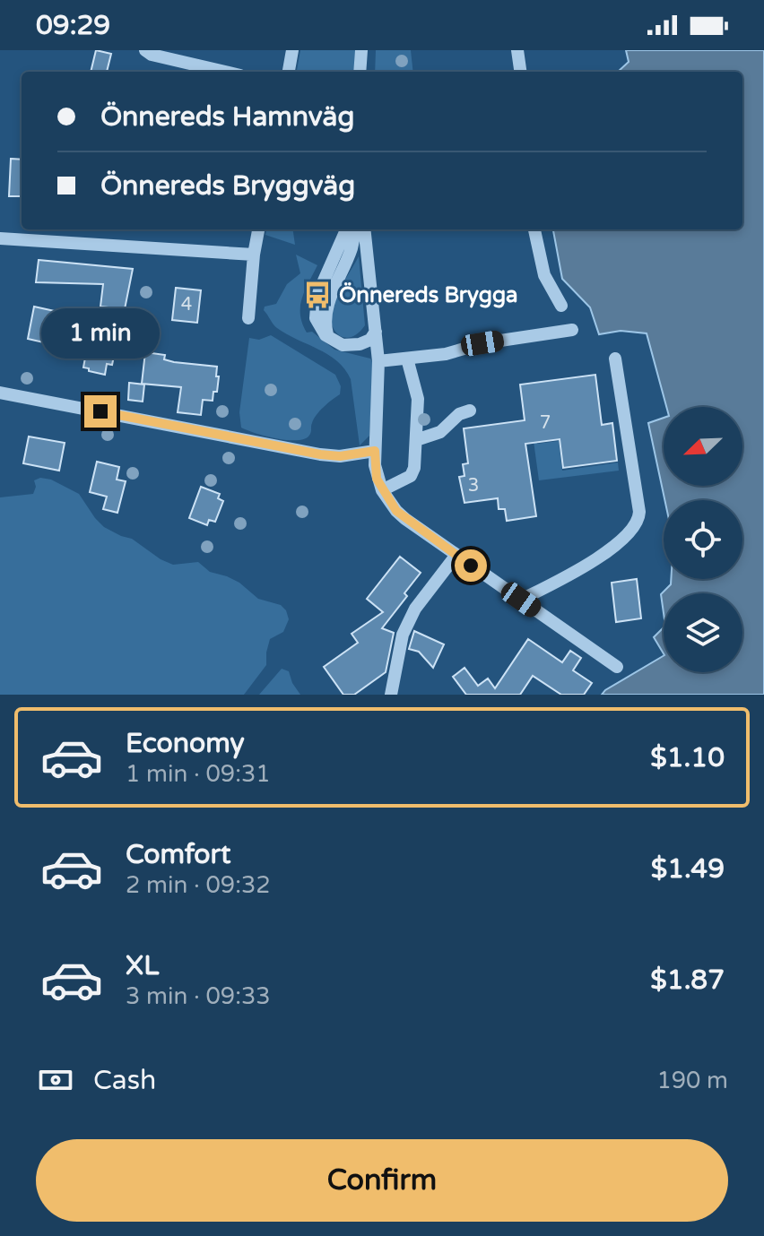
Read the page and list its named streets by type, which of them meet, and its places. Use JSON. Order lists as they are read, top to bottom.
{
  "places": {
    "bus stop": ["Önnereds Brygga"]
  },
  "house_numbers": ["4", "7", "3"],
  "north": "bottom left",
  "page": {
    "status": "09:29",
    "banner": ["Önnereds Hamnväg", "Önnereds Bryggväg"],
    "bubble": "1 min",
    "list": [
      {
        "name": "Economy",
        "note": "1 min · 09:31",
        "value": "$1.10"
      },
      {
        "name": "Comfort",
        "note": "2 min · 09:32",
        "value": "$1.49"
      },
      {
        "name": "XL",
        "note": "3 min · 09:33",
        "value": "$1.87"
      }
    ],
    "pay": ["Cash", "190 m"],
    "buttons": "Confirm"
  }
}
